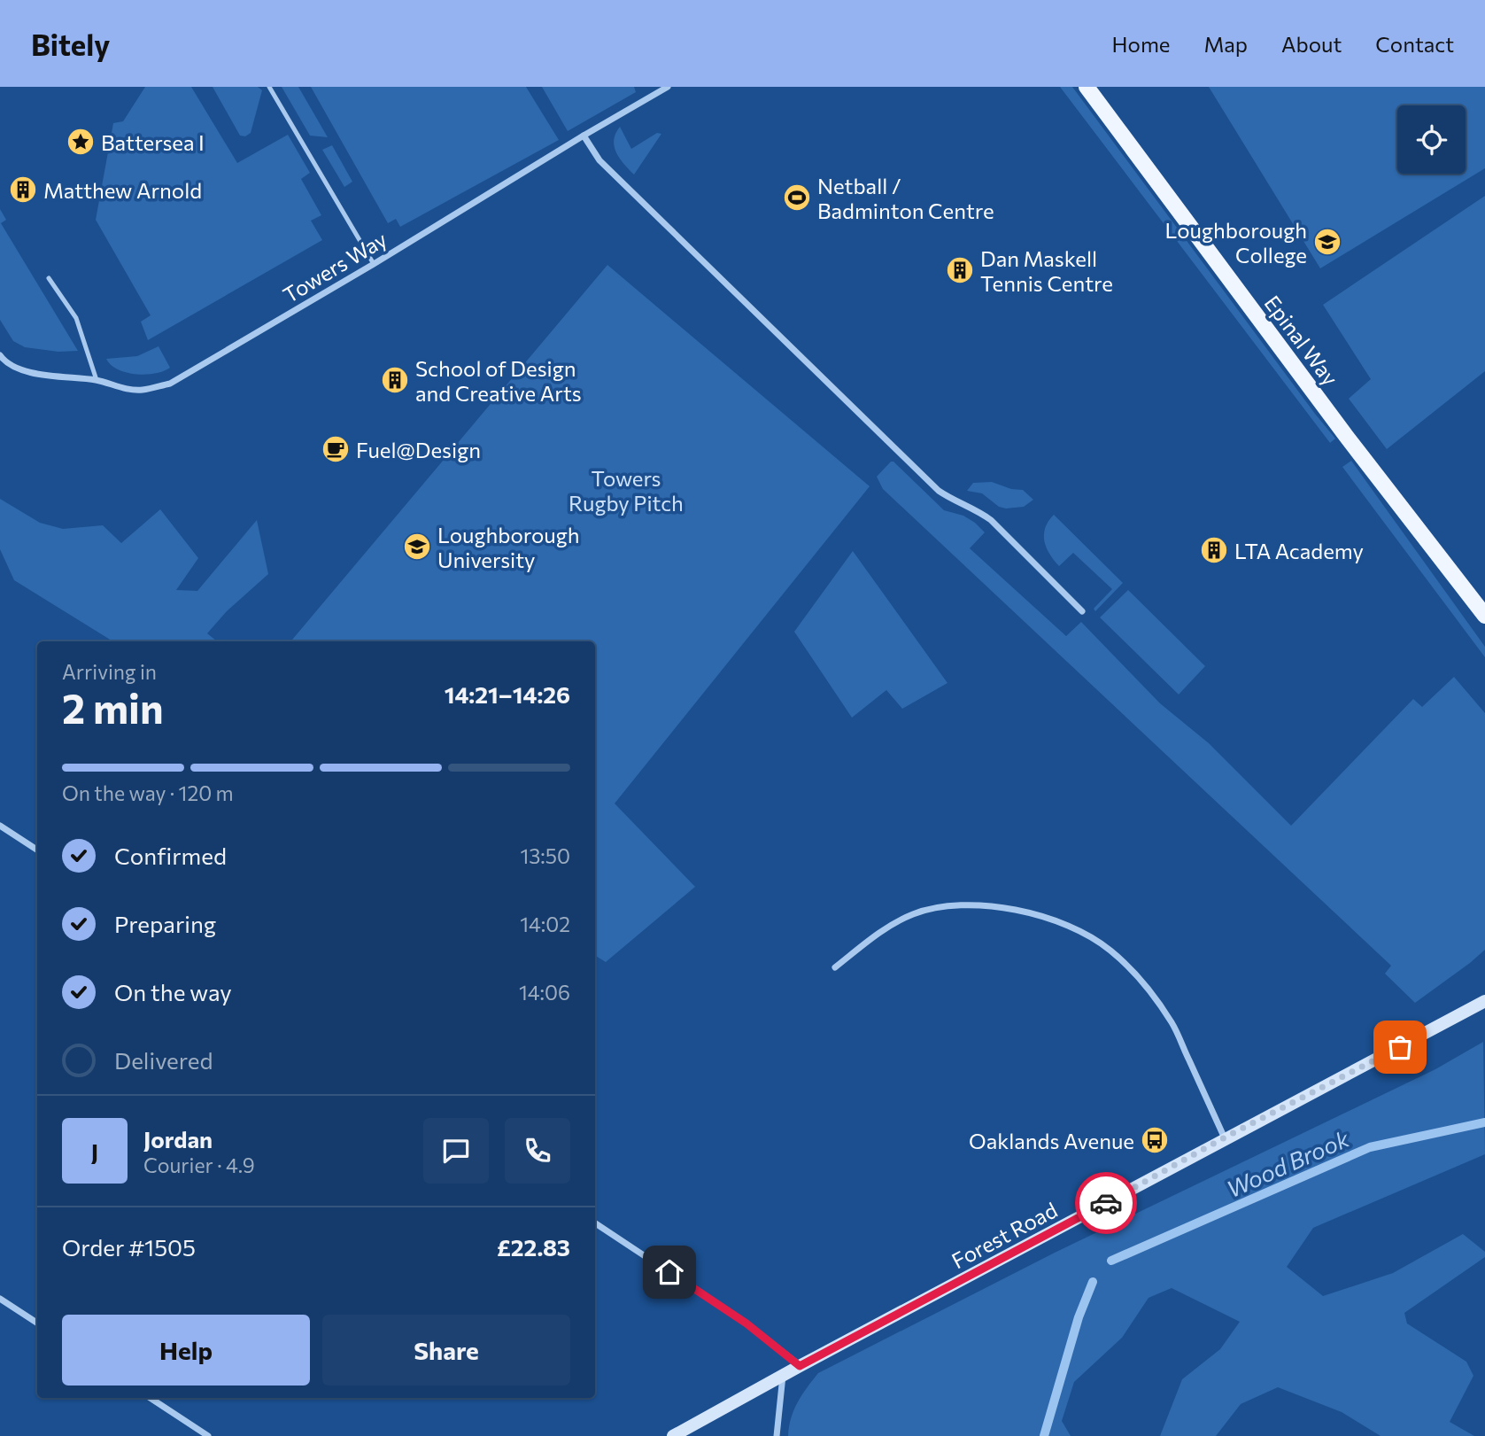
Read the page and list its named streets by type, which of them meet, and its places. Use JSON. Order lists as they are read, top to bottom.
{
  "streets": {
    "main road": ["Epinal Way"],
    "street": ["Towers Way", "Forest Road"]
  },
  "water": ["Wood Brook"],
  "parks": ["Towers Rugby Pitch"],
  "places": {
    "place": ["Battersea I"],
    "building": [
      "Matthew Arnold",
      "Dan Maskell Tennis Centre",
      "School of Design and Creative Arts",
      "LTA Academy"
    ],
    "sports": ["Netball / Badminton Centre"],
    "school or university": ["Loughborough College", "Loughborough University"],
    "cafe": ["Fuel@Design"],
    "bus stop": ["Oaklands Avenue"]
  },
  "page": {
    "header": "Bitely",
    "nav": [
      "Home",
      "Map",
      "About",
      "Contact"
    ],
    "heading": ["2 min", "Arriving in", "14:21–14:26"],
    "panel": [
      "Jordan",
      "Courier · 4.9",
      "Order #1505",
      "£22.83"
    ],
    "bar": "On the way · 120 m",
    "list": [
      ["Confirmed", "13:50"],
      ["Preparing", "14:02"],
      ["On the way", "14:06"],
      "Delivered"
    ],
    "round": "J",
    "buttons": ["Help", "Share"]
  }
}
